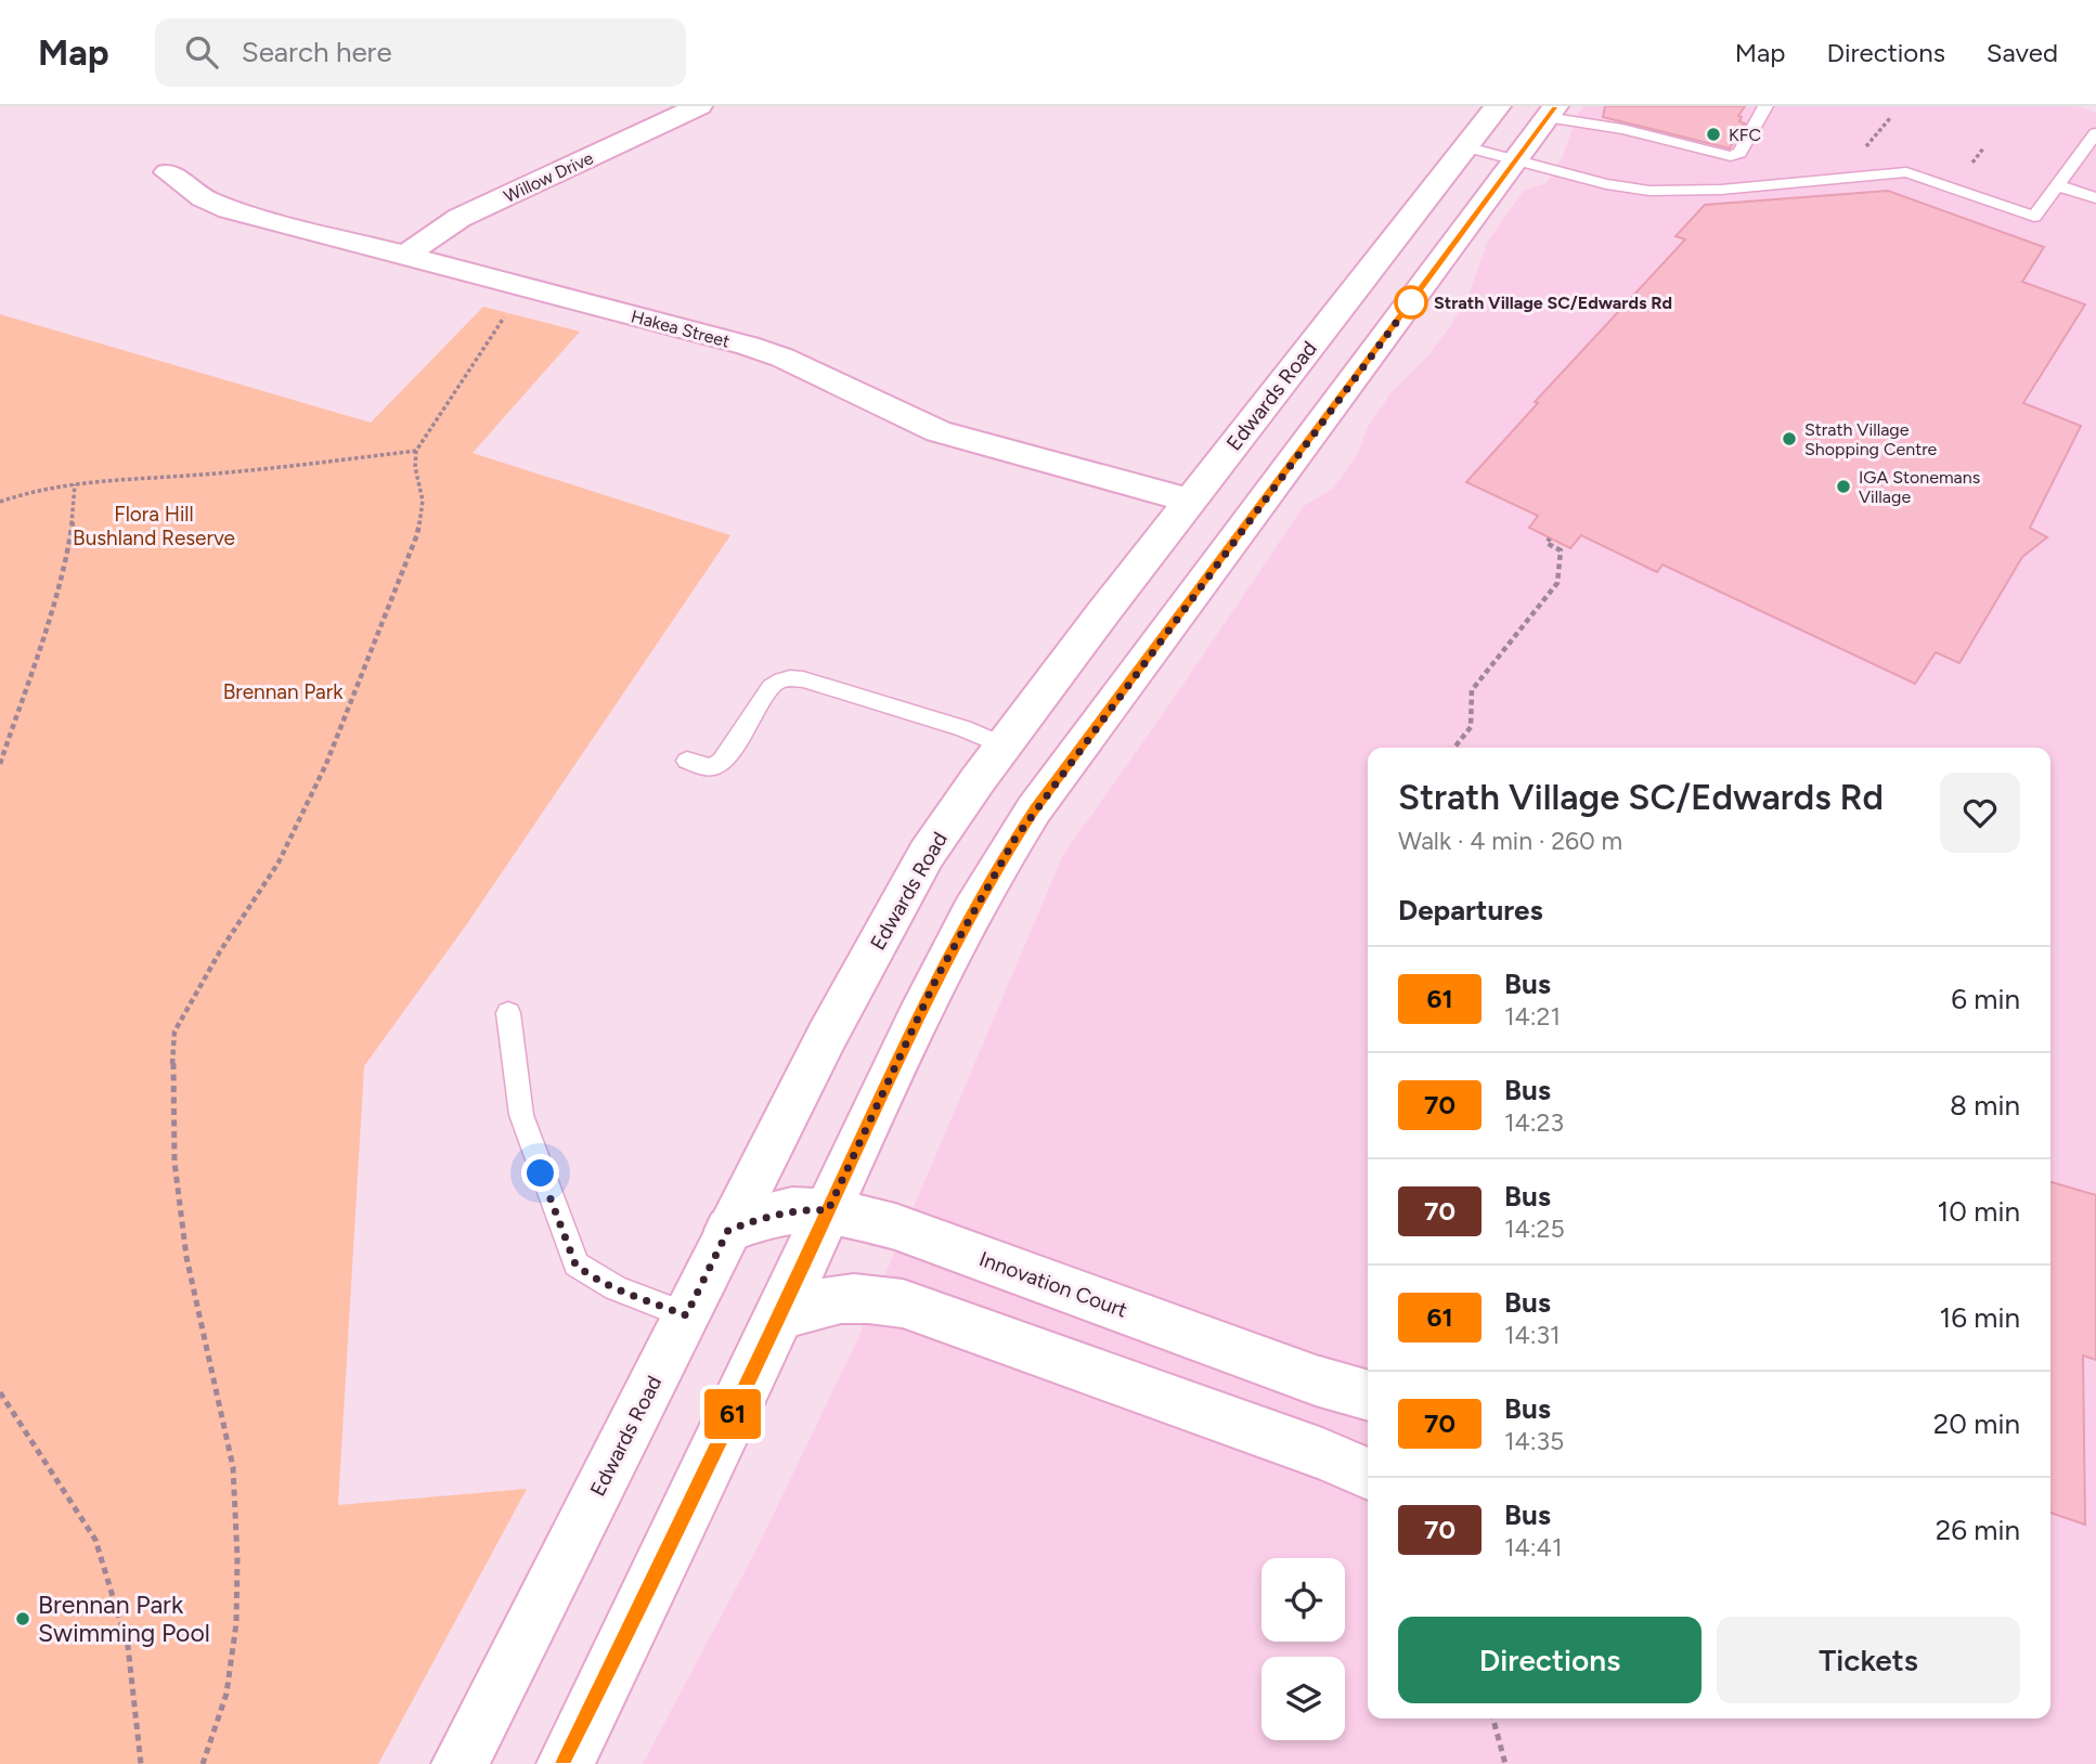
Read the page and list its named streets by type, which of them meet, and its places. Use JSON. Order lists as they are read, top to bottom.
{
  "streets": {
    "street": [
      "Willow Drive",
      "Hakea Street",
      "Edwards Road",
      "Innovation Court"
    ]
  },
  "crossings": [
    ["Willow Drive", "Hakea Street"],
    ["Hakea Street", "Edwards Road"],
    ["Edwards Road", "Innovation Court"]
  ],
  "parks": ["Flora Hill Bushland Reserve", "Brennan Park"],
  "places": [
    "KFC",
    "Strath Village SC/Edwards Rd",
    "Strath Village Shopping Centre",
    "IGA Stonemans Village",
    "Brennan Park Swimming Pool"
  ],
  "lines": ["bus line 61"],
  "page": {
    "header": "Map",
    "search": "Search here",
    "nav": ["Map", "Directions", "Saved"],
    "on_map": "61",
    "heading": [
      ["Strath Village SC/Edwards Rd", "Walk · 4 min · 260 m"],
      "Departures"
    ],
    "list": [
      {
        "mark": "61",
        "name": "Bus",
        "note": "14:21",
        "value": "6 min"
      },
      {
        "mark": "70",
        "name": "Bus",
        "note": "14:23",
        "value": "8 min"
      },
      {
        "mark": "70",
        "name": "Bus",
        "note": "14:25",
        "value": "10 min"
      },
      {
        "mark": "61",
        "name": "Bus",
        "note": "14:31",
        "value": "16 min"
      },
      {
        "mark": "70",
        "name": "Bus",
        "note": "14:35",
        "value": "20 min"
      },
      {
        "mark": "70",
        "name": "Bus",
        "note": "14:41",
        "value": "26 min"
      }
    ],
    "buttons": ["Directions", "Tickets"]
  }
}
